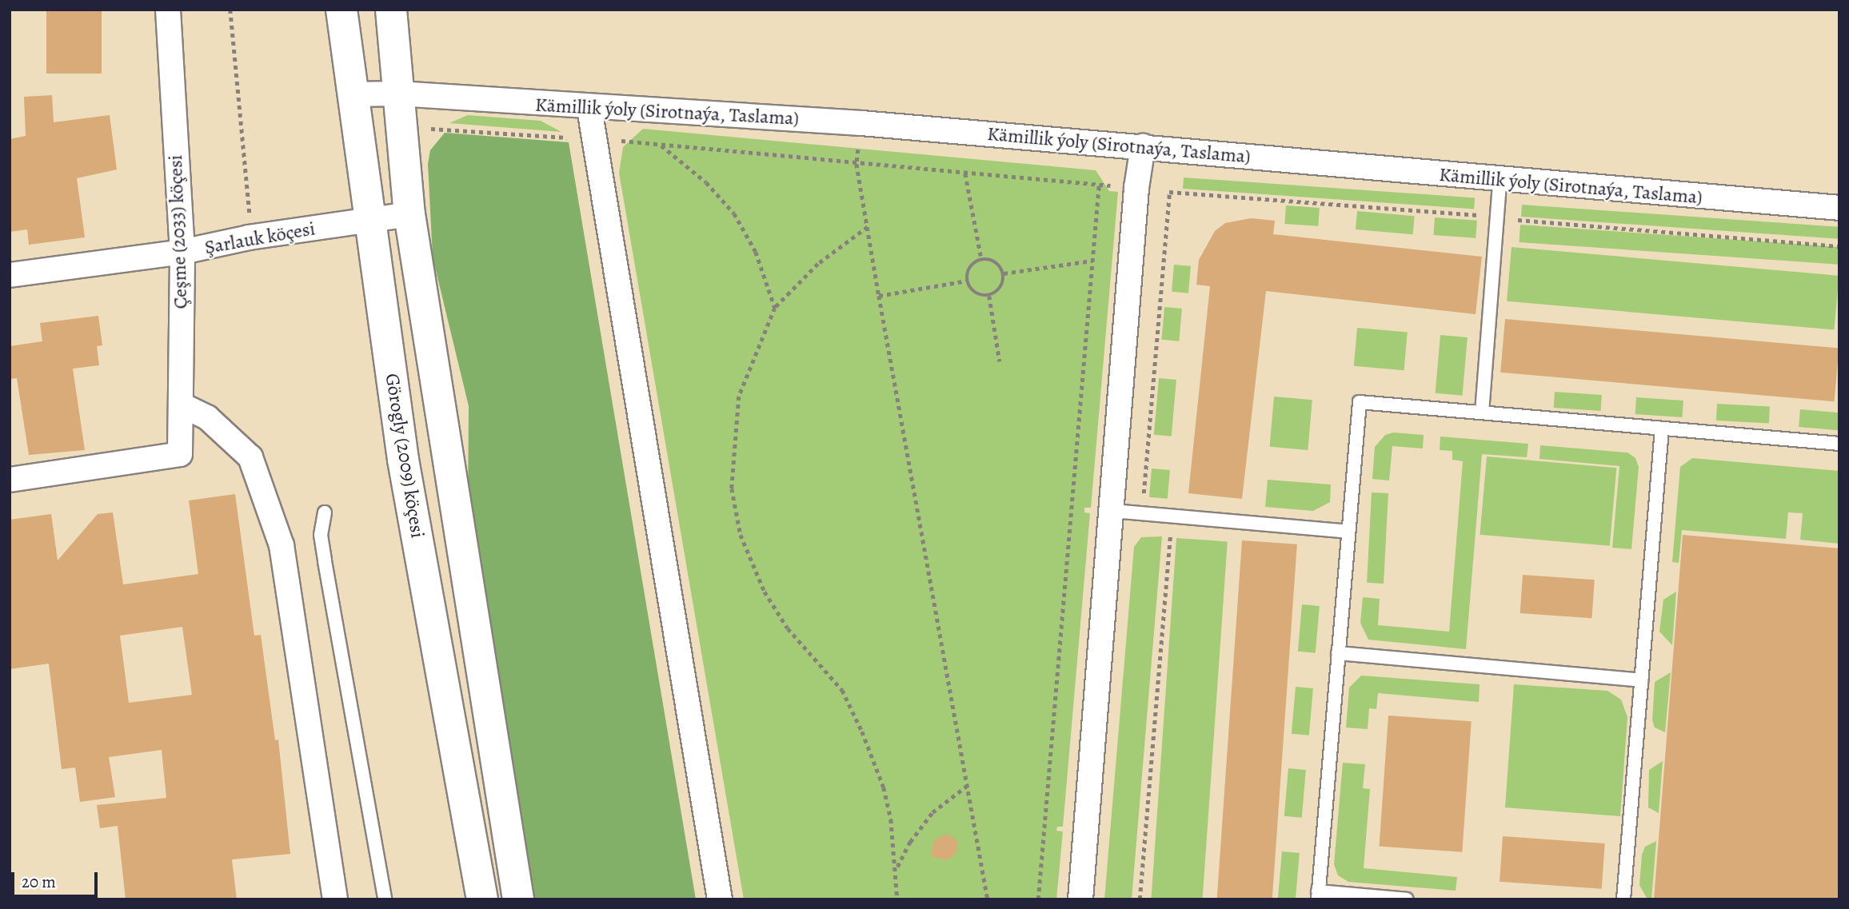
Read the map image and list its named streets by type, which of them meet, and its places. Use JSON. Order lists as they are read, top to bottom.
{
  "streets": {
    "main road": ["Görogly (2009) köçesi"],
    "street": ["Kämillik ýoly (Sirotnaýa, Taslama)", "Çeşme (2033) köçesi", "Şarlauk köçesi"]
  },
  "crossings": [
    ["Kämillik ýoly (Sirotnaýa, Taslama)", "Görogly (2009) köçesi"],
    ["Çeşme (2033) köçesi", "Şarlauk köçesi"],
    ["Şarlauk köçesi", "Görogly (2009) köçesi"]
  ],
  "scale_bar": "20 m"
}
